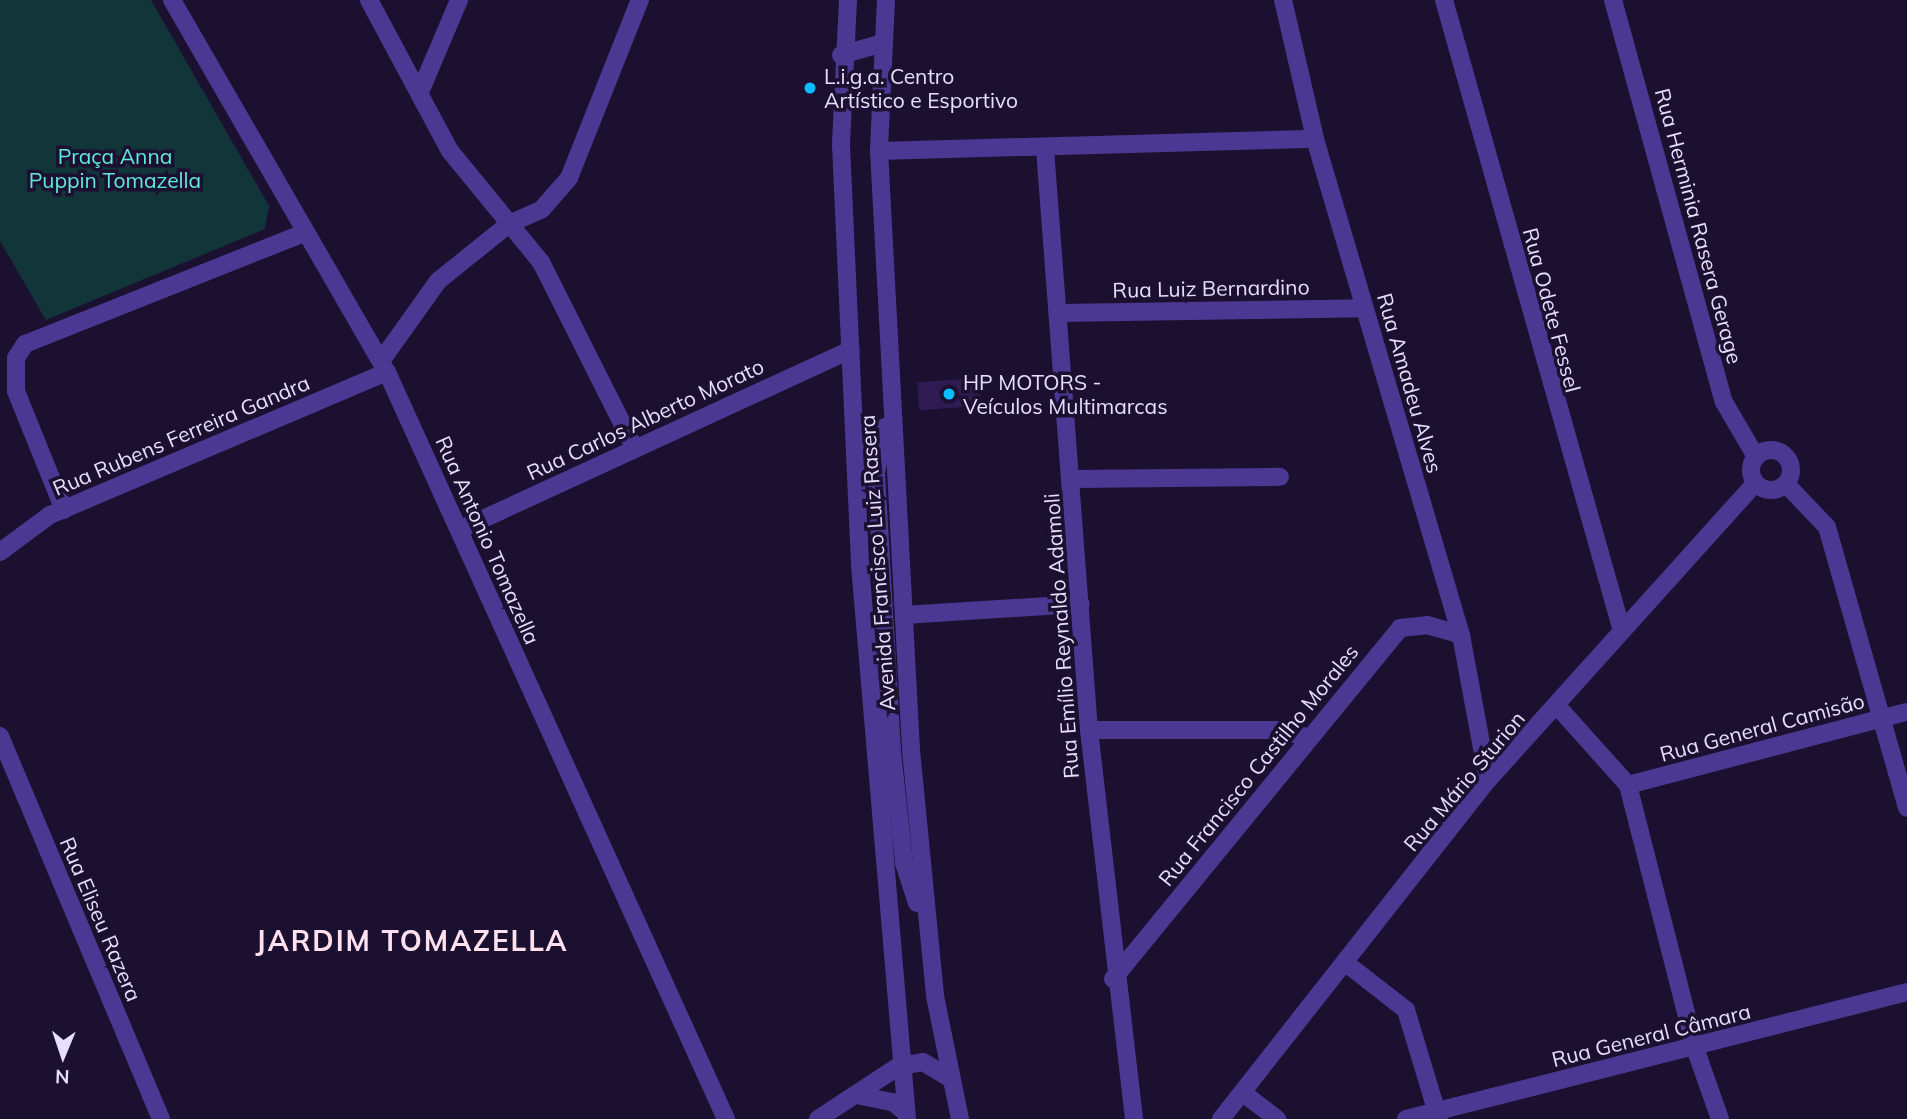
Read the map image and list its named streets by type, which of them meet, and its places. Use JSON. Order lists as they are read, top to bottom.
{
  "streets": {
    "street": [
      "Rua Herminia Rasera Gerage",
      "Rua Luiz Bernardino",
      "Rua Odete Fessel",
      "Rua Amadeu Alves",
      "Rua Carlos Alberto Morato",
      "Rua Rubens Ferreira Gandra",
      "Rua Antonio Tomazella",
      "Avenida Francisco Luiz Rasera",
      "Rua Emílio Reynaldo Adamoli",
      "Rua General Camisão",
      "Rua Francisco Castilho Morales",
      "Rua Mário Sturion",
      "Rua Eliseu Razera",
      "Rua General Câmara"
    ]
  },
  "crossings": [
    ["Rua Herminia Rasera Gerage", "Rua Mário Sturion"],
    ["Rua Luiz Bernardino", "Rua Amadeu Alves"],
    ["Rua Luiz Bernardino", "Rua Emílio Reynaldo Adamoli"],
    ["Rua Odete Fessel", "Rua Mário Sturion"],
    ["Rua Amadeu Alves", "Rua Francisco Castilho Morales"],
    ["Rua Amadeu Alves", "Rua Mário Sturion"],
    ["Rua Carlos Alberto Morato", "Rua Antonio Tomazella"],
    ["Rua Carlos Alberto Morato", "Avenida Francisco Luiz Rasera"],
    ["Rua Rubens Ferreira Gandra", "Rua Antonio Tomazella"],
    ["Rua Emílio Reynaldo Adamoli", "Rua Francisco Castilho Morales"]
  ],
  "districts": ["JARDIM TOMAZELLA"],
  "parks": ["Praça Anna Puppin Tomazella"],
  "places": ["L.i.g.a. Centro Artístico e Esportivo", "HP MOTORS - Veículos Multimarcas"],
  "north": "bottom"
}
